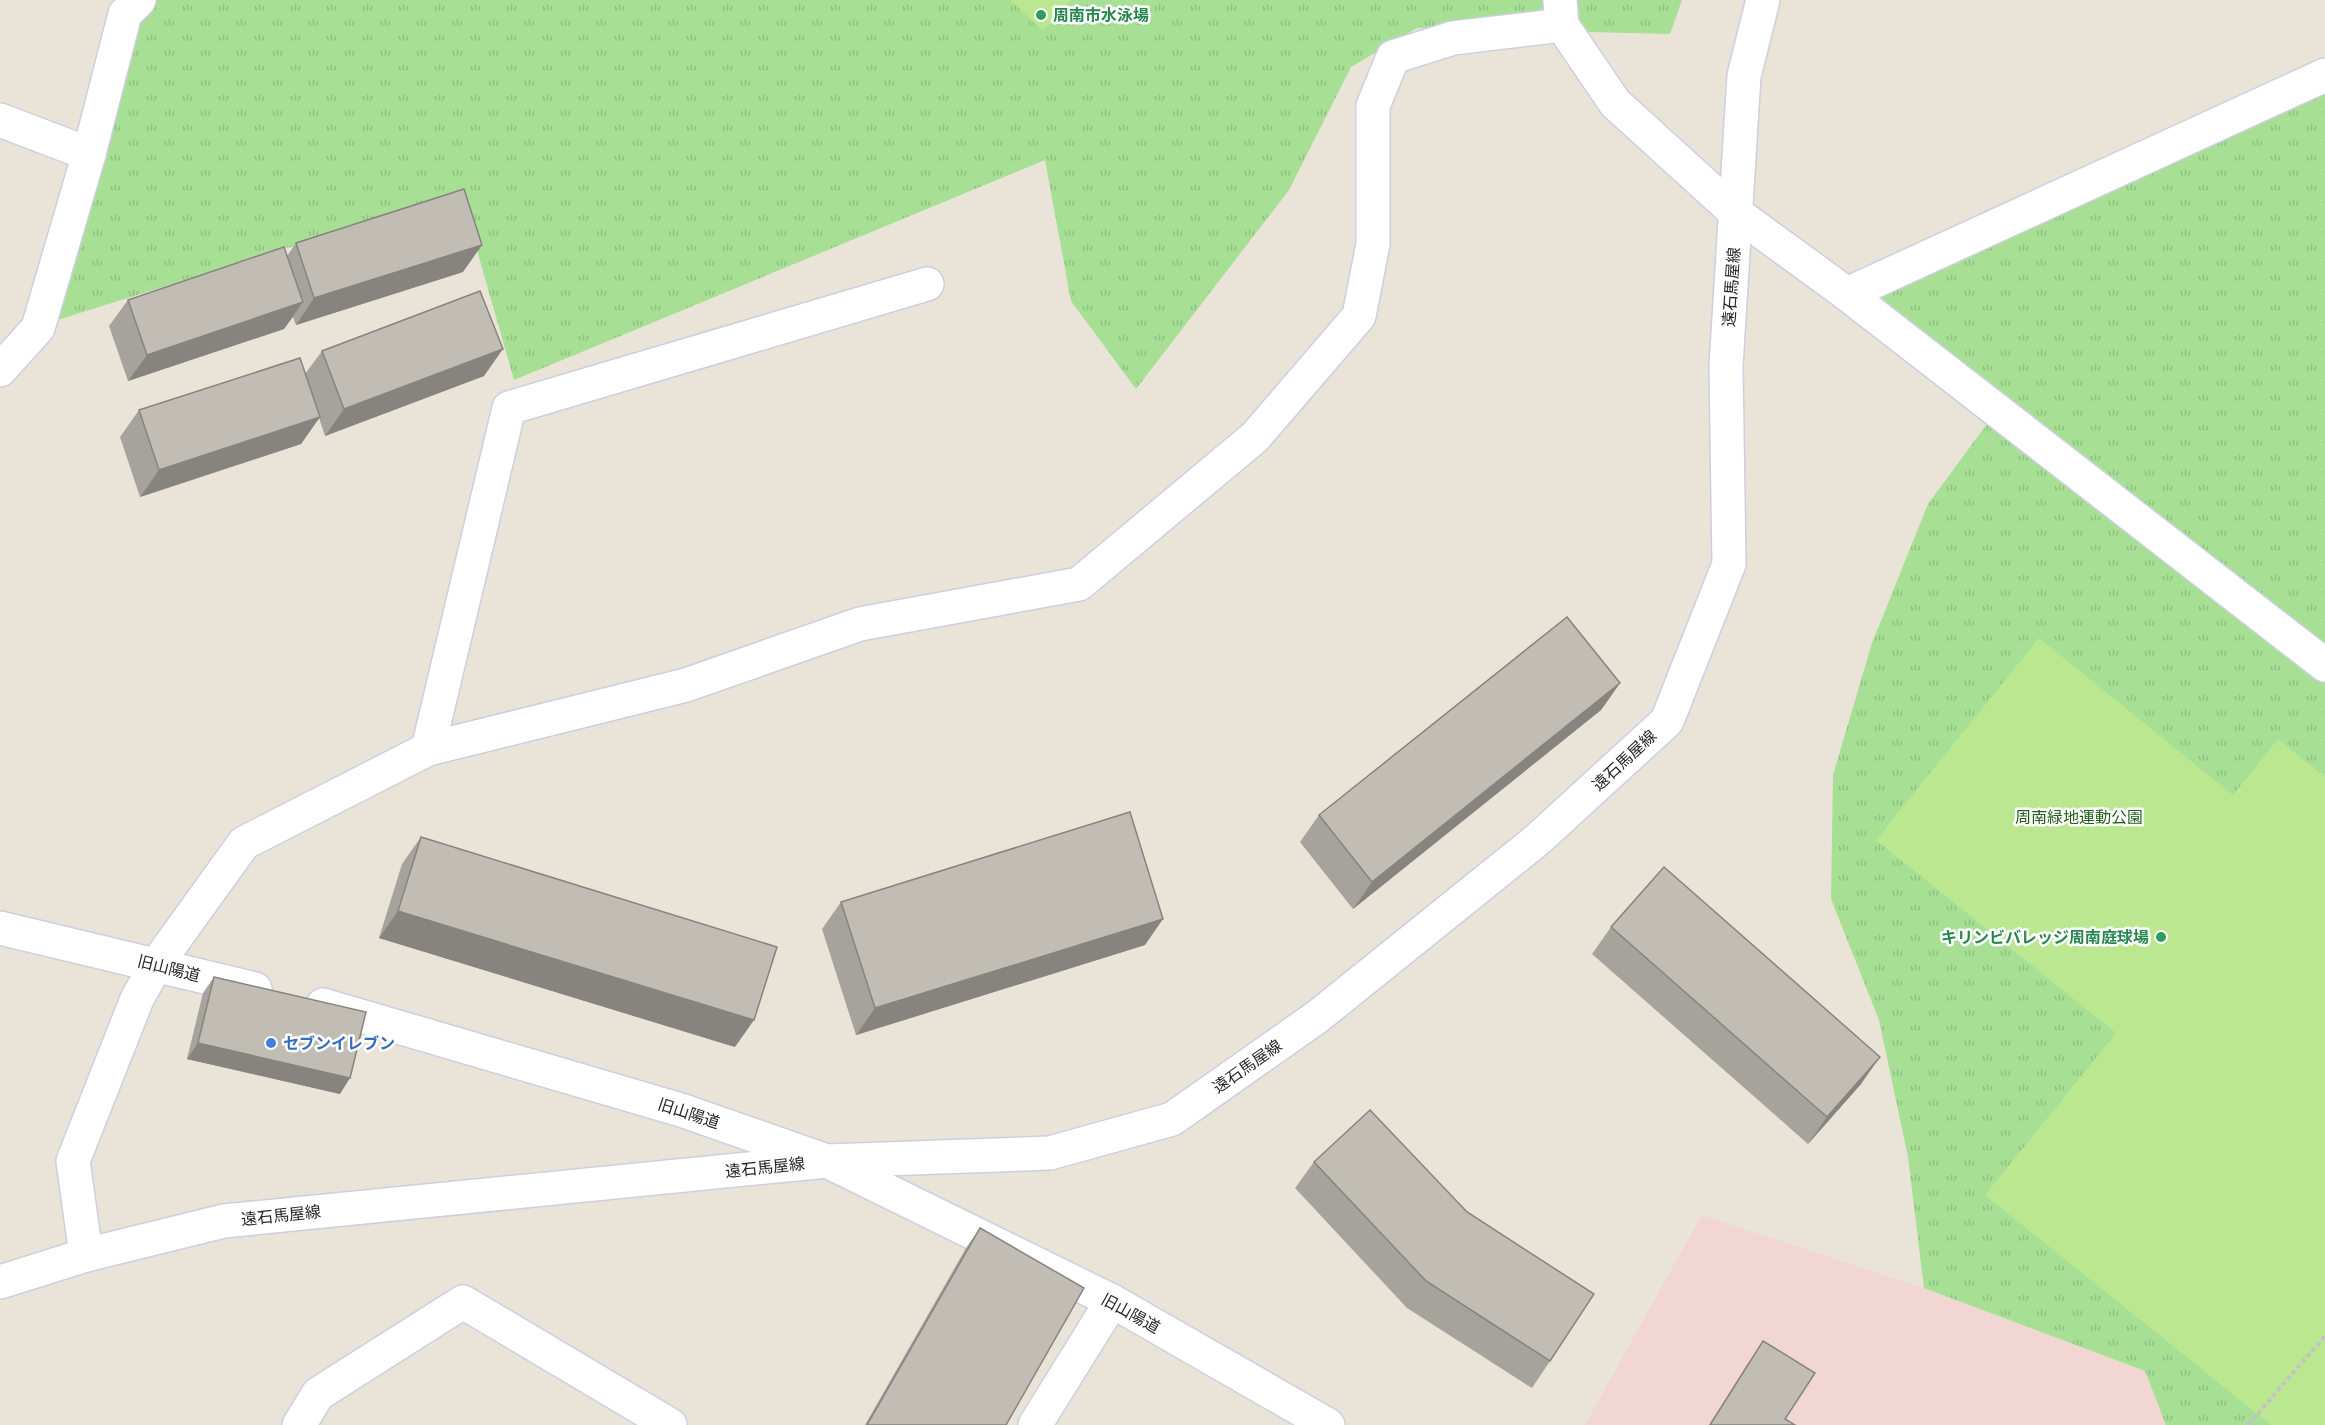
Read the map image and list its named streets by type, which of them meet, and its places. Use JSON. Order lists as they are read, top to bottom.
{
  "streets": {
    "street": ["遠石馬屋線", "旧山陽道"]
  },
  "crossings": [
    ["遠石馬屋線", "旧山陽道"]
  ],
  "parks": ["周南緑地運動公園"],
  "places": ["周南市水泳場", "キリンビバレッジ周南庭球場", "セブンイレブン"]
}
